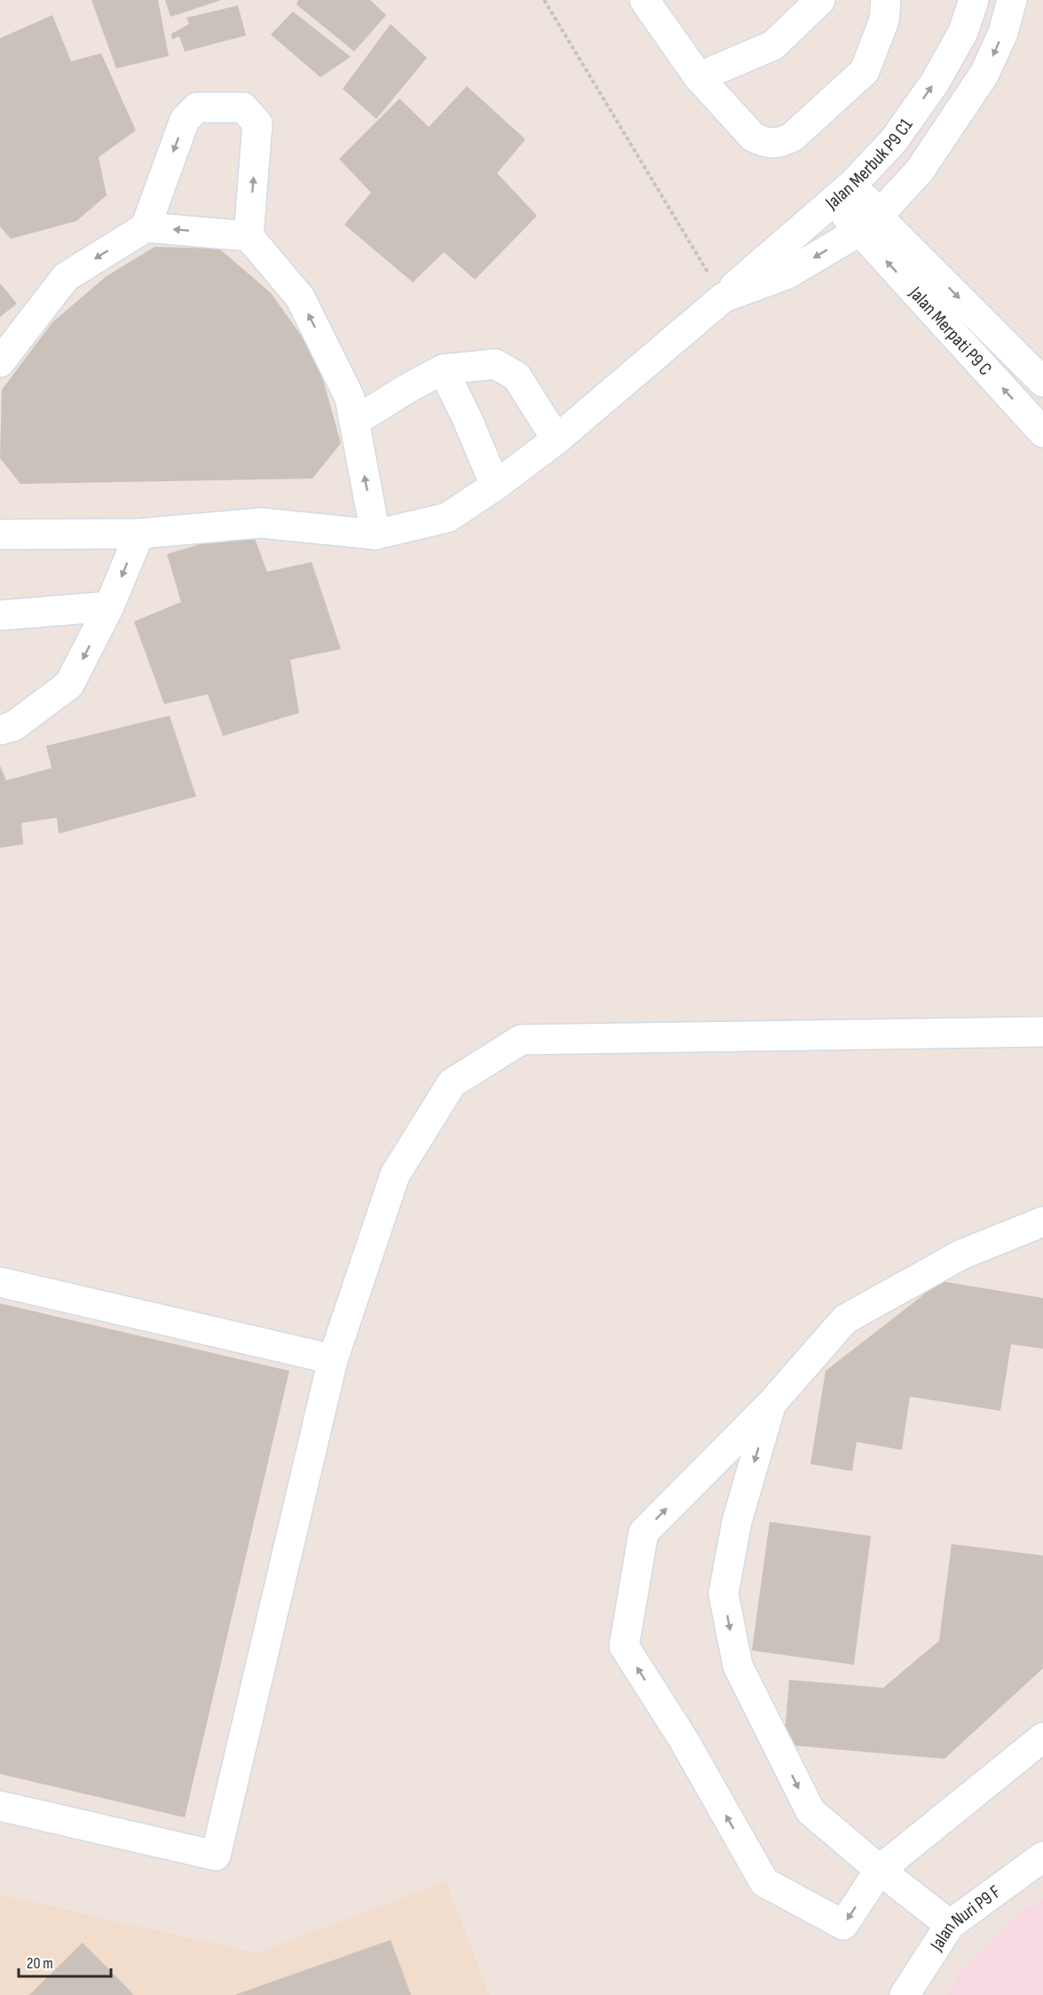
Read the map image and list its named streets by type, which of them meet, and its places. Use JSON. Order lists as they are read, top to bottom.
{
  "streets": {
    "street": ["Jalan Merbuk P9 C1", "Jalan Merpati P9 C", "Jalan Nuri P9 F"]
  },
  "scale_bar": "20 m"
}
